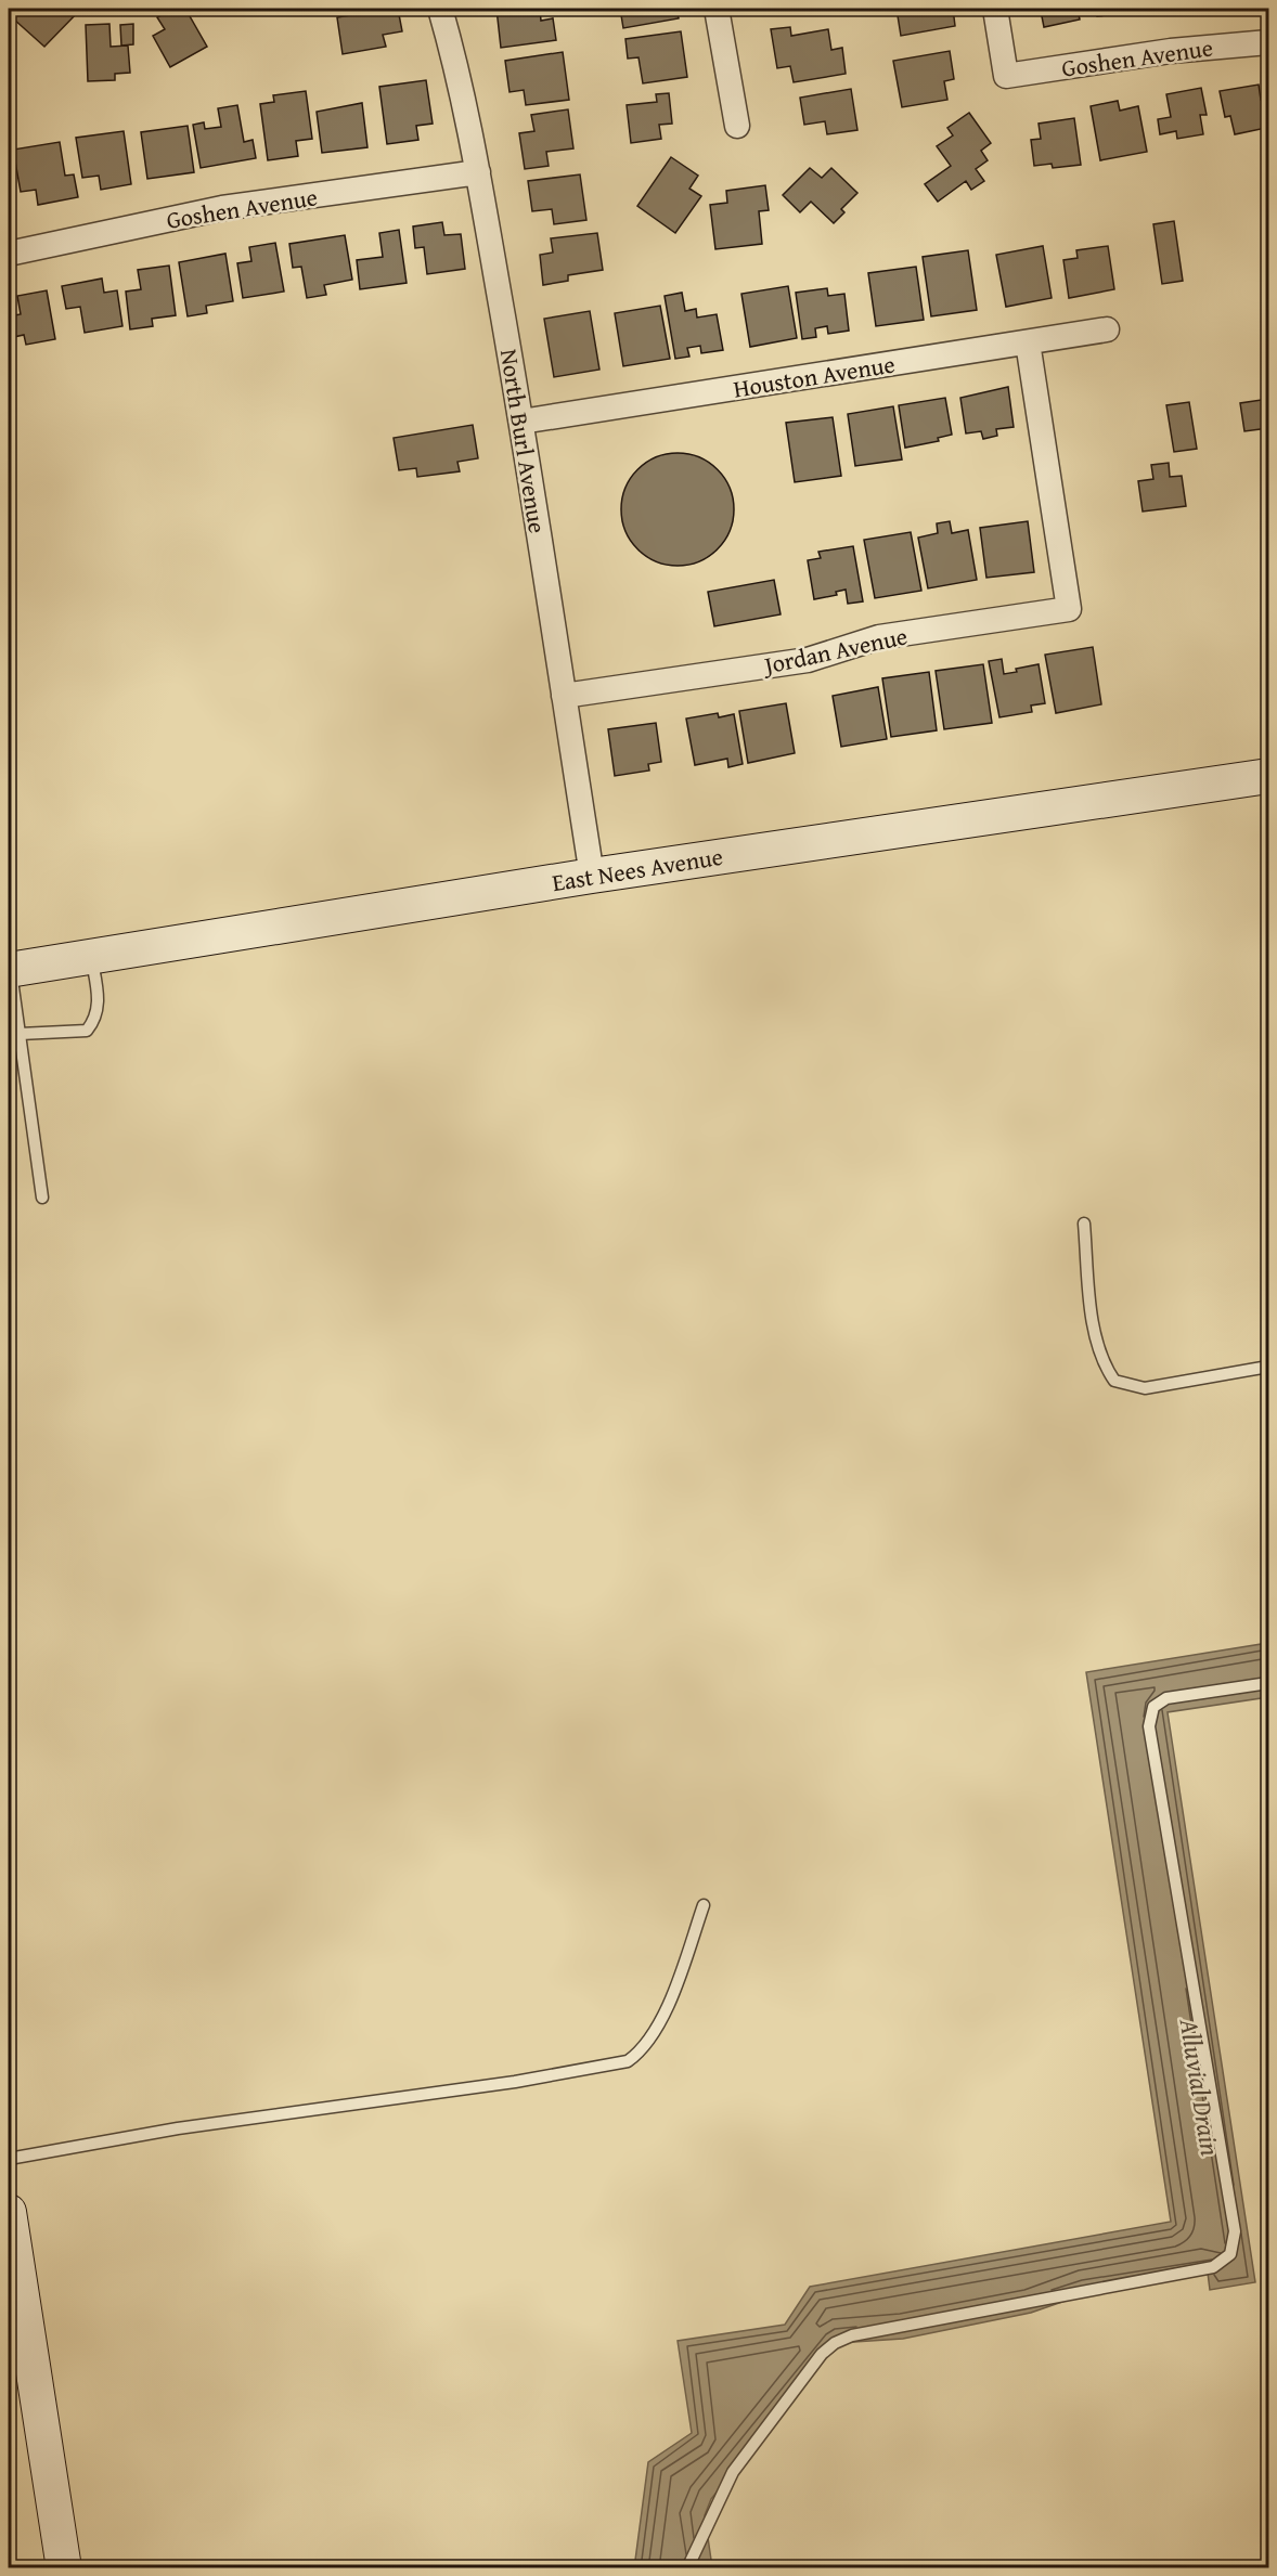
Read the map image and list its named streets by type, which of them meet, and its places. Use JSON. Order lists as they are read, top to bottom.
{
  "streets": {
    "main road": ["East Nees Avenue"],
    "street": [
      "Goshen Avenue",
      "Houston Avenue",
      "North Burl Avenue",
      "Jordan Avenue"
    ]
  },
  "crossings": [
    ["Goshen Avenue", "North Burl Avenue"],
    ["Houston Avenue", "North Burl Avenue"],
    ["Houston Avenue", "Jordan Avenue"],
    ["North Burl Avenue", "Jordan Avenue"],
    ["North Burl Avenue", "East Nees Avenue"]
  ],
  "water": ["Alluvial Drain"]
}
